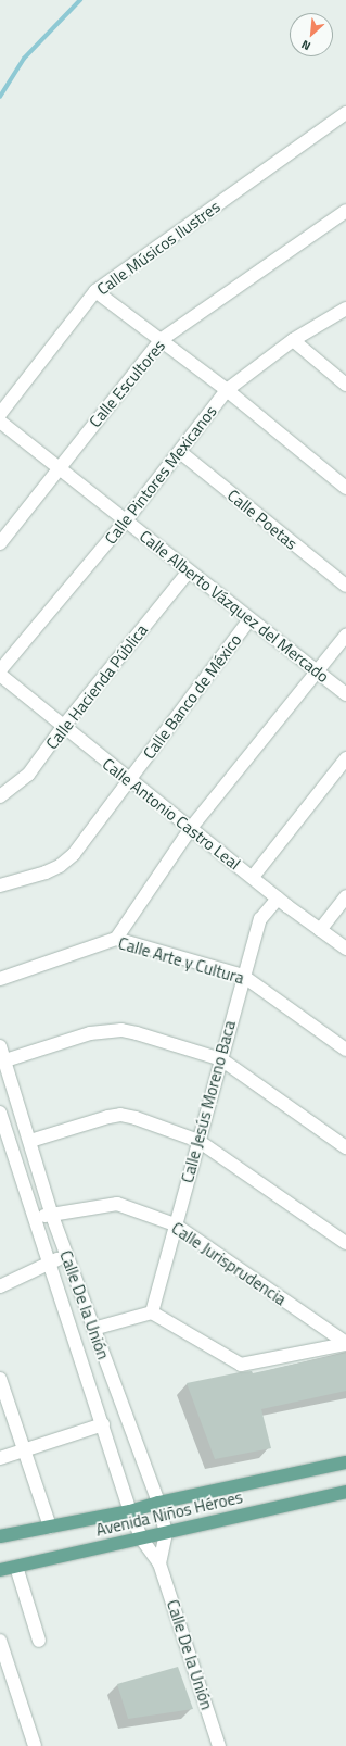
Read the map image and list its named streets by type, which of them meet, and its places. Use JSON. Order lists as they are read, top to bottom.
{
  "streets": {
    "main road": ["Avenida Niños Héroes"],
    "street": [
      "Calle Músicos Ilustres",
      "Calle Escultores",
      "Calle Pintores Mexicanos",
      "Calle Poetas",
      "Calle Alberto Vázquez del Mercado",
      "Calle Hacienda Pública",
      "Calle Banco de México",
      "Calle Antonio Castro Leal",
      "Calle Arte y Cultura",
      "Calle Jesús Moreno Baca",
      "Calle Jurisprudencia",
      "Calle De la Unión"
    ]
  },
  "crossings": [
    ["Calle Escultores", "Calle Alberto Vázquez del Mercado"],
    ["Calle Pintores Mexicanos", "Calle Poetas"],
    ["Calle Pintores Mexicanos", "Calle Alberto Vázquez del Mercado"],
    ["Calle Alberto Vázquez del Mercado", "Calle Hacienda Pública"],
    ["Calle Alberto Vázquez del Mercado", "Calle Banco de México"],
    ["Calle Hacienda Pública", "Calle Antonio Castro Leal"],
    ["Calle Banco de México", "Calle Antonio Castro Leal"],
    ["Calle Antonio Castro Leal", "Calle Jesús Moreno Baca"],
    ["Calle Arte y Cultura", "Calle Jesús Moreno Baca"],
    ["Calle Jesús Moreno Baca", "Calle Jurisprudencia"],
    ["Calle Jurisprudencia", "Calle De la Unión"],
    ["Calle De la Unión", "Avenida Niños Héroes"]
  ],
  "north": "bottom left"
}
